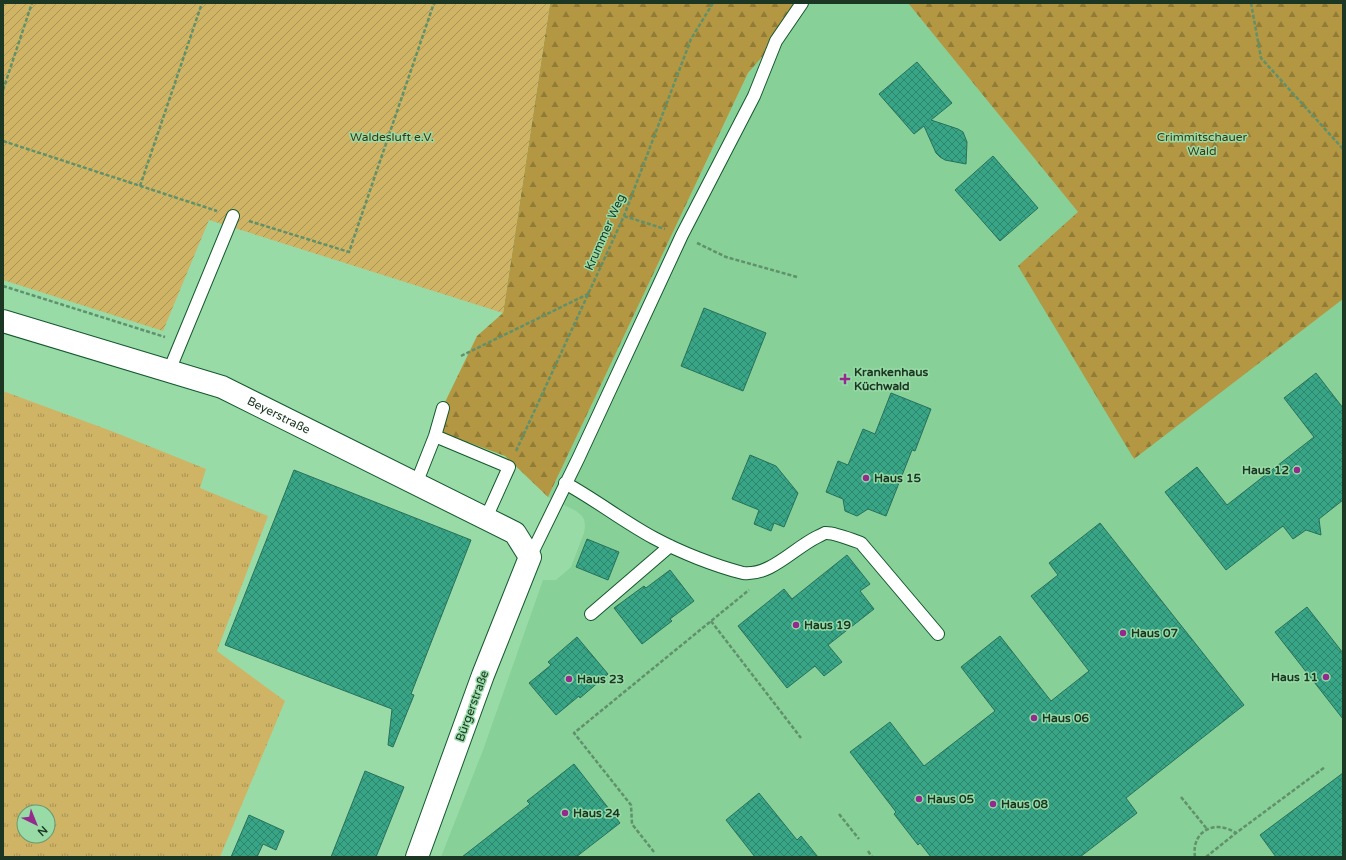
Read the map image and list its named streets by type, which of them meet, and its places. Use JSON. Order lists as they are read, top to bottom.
{
  "streets": {
    "street": ["Beyerstraße", "Bürgerstraße"],
    "path": ["Krummer Weg"]
  },
  "crossings": [
    ["Beyerstraße", "Bürgerstraße"]
  ],
  "parks": ["Waldesluft e.V.", "Crimmitschauer Wald"],
  "places": {
    "health": ["Krankenhaus Küchwald"],
    "other": [
      "Haus 12",
      "Haus 15",
      "Haus 19",
      "Haus 07",
      "Haus 11",
      "Haus 23",
      "Haus 06",
      "Haus 05",
      "Haus 08",
      "Haus 24"
    ]
  },
  "north": "bottom right"
}
